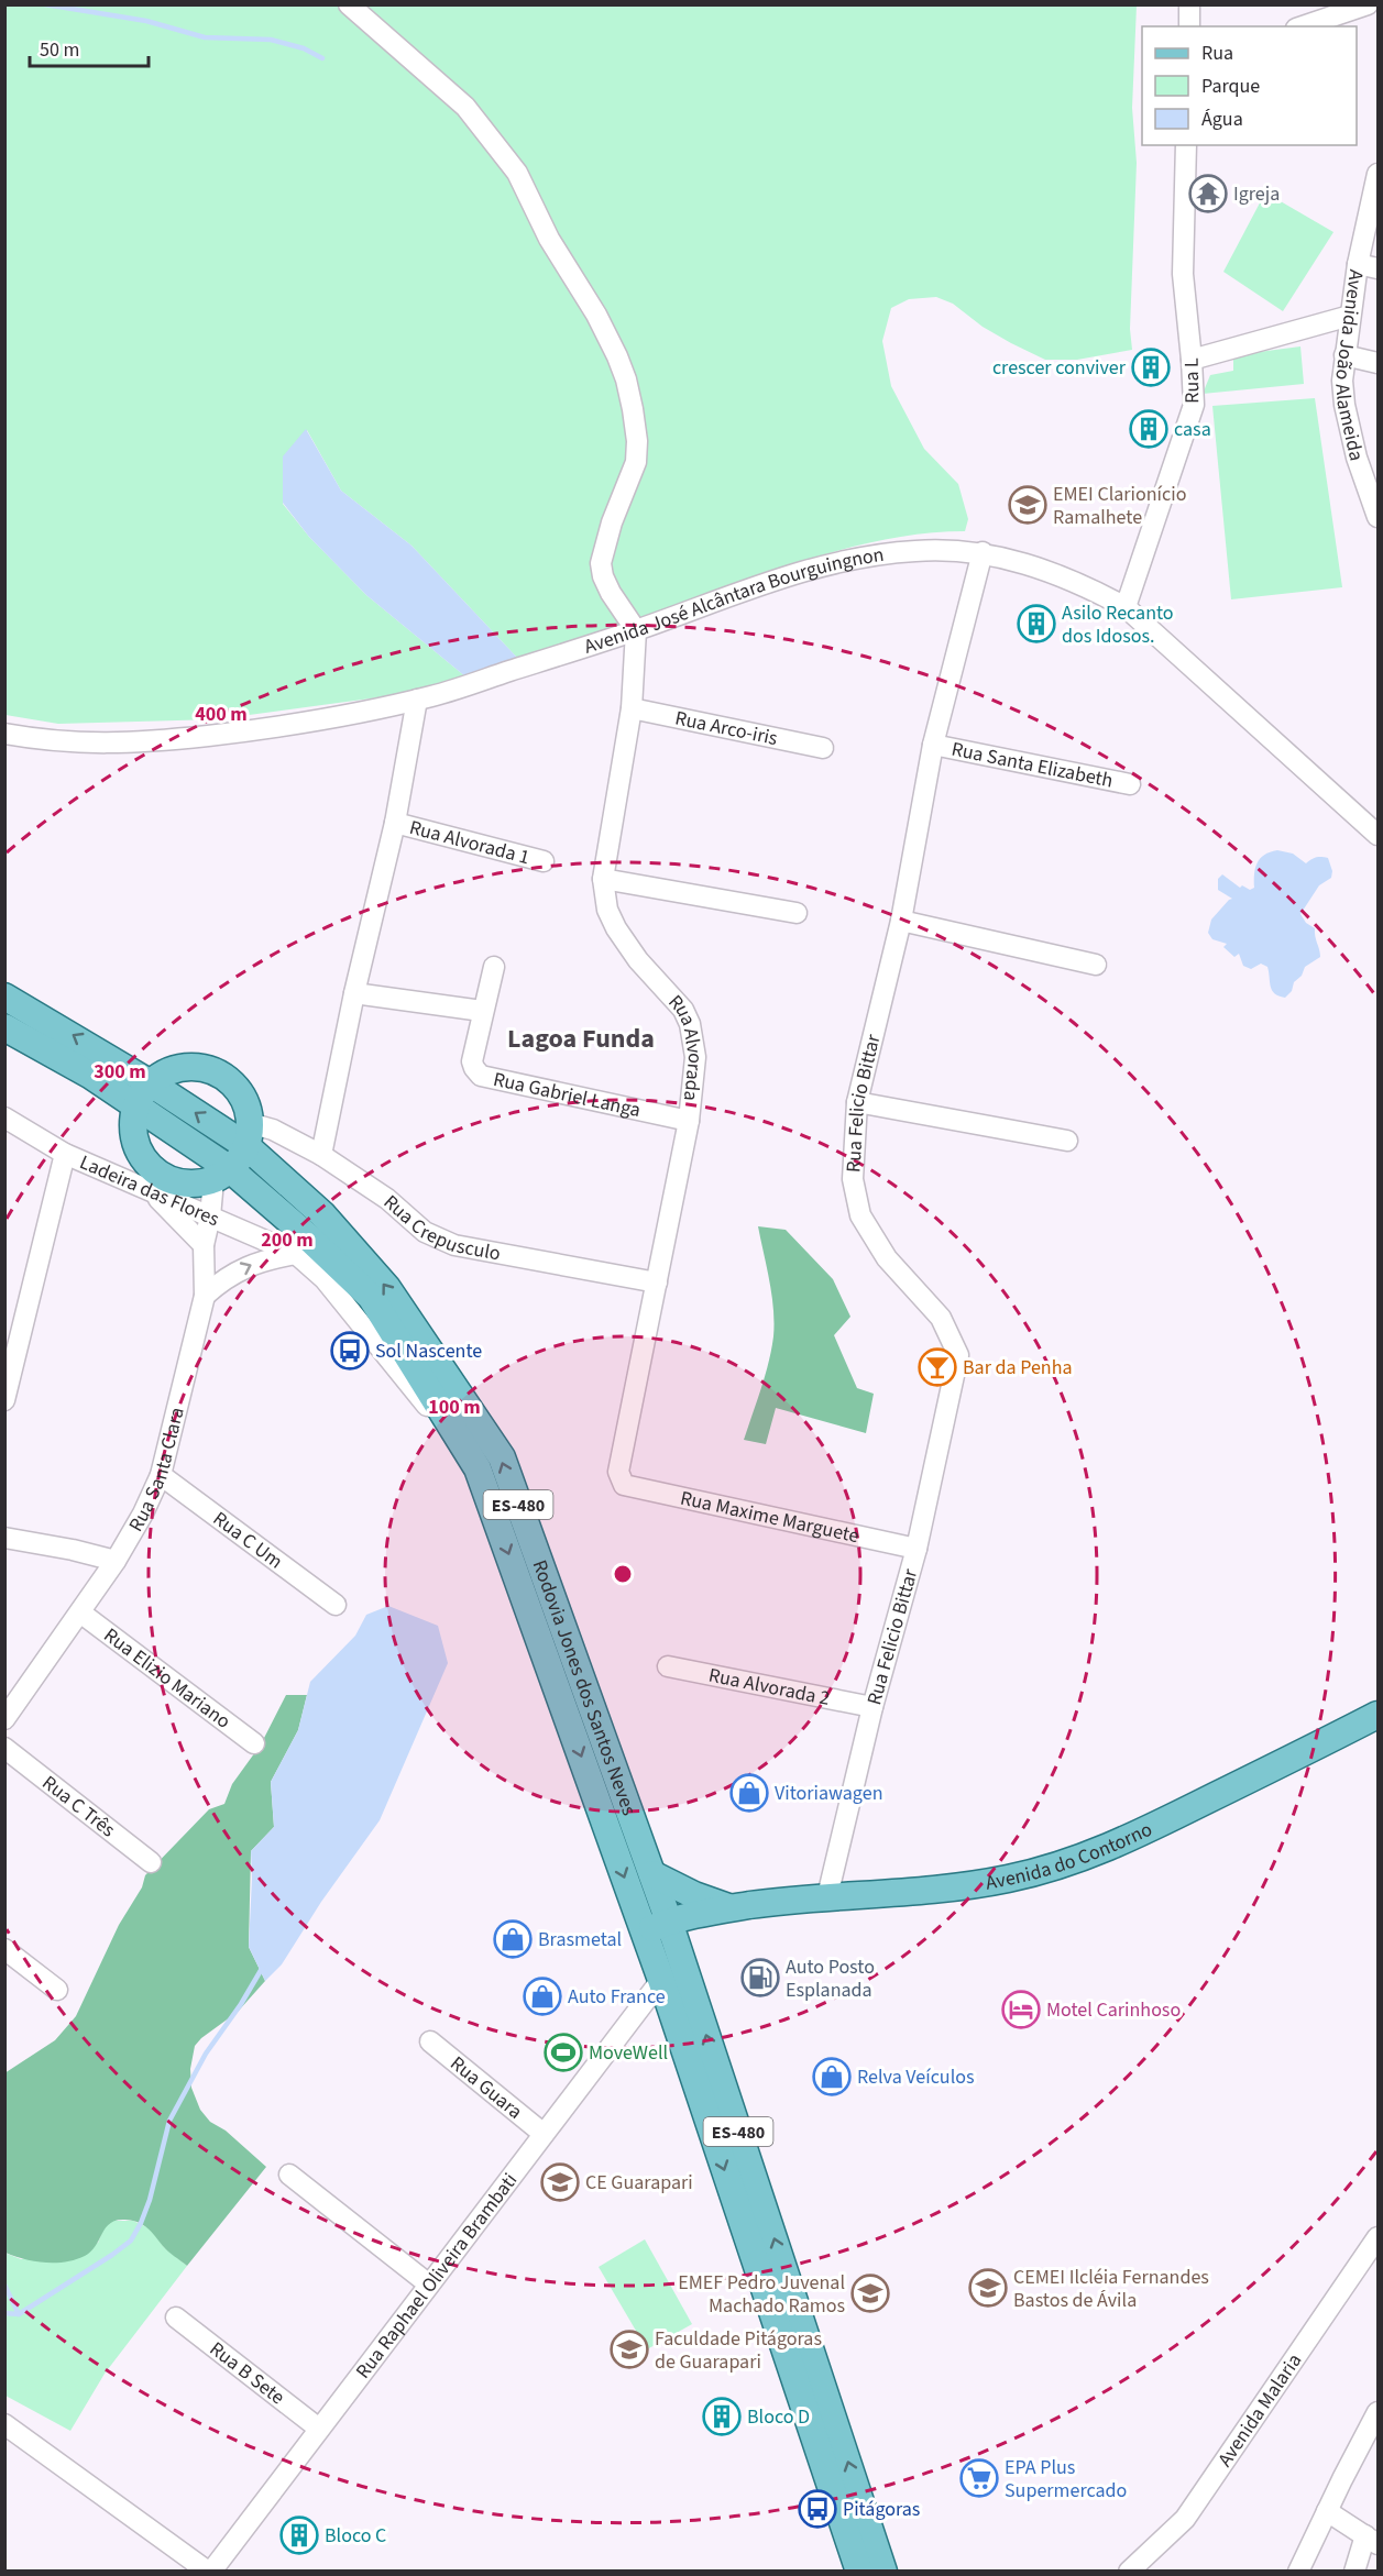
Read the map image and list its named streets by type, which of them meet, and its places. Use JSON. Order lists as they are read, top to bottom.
{
  "streets": {
    "main road": ["ES-480", "Rodovia Jones dos Santos Neves", "Avenida do Contorno"],
    "street": [
      "Avenida João Alameida",
      "Rua L",
      "Avenida José Alcântara Bourguingnon",
      "Rua Arco-iris",
      "Rua Santa Elizabeth",
      "Rua Alvorada 1",
      "Rua Alvorada",
      "Rua Gabriel Langa",
      "Rua Felicio Bittar",
      "Ladeira das Flores",
      "Rua Crepusculo",
      "Rua Santa Clara",
      "Rua Maxime Marguete",
      "Rua C Um",
      "Rua Elizio Mariano",
      "Rua Alvorada 2",
      "Rua C Três",
      "Rua Guara",
      "Rua Raphael Oliveira Brambati",
      "Rua B Sete",
      "Avenida Malaria"
    ]
  },
  "crossings": [
    ["Rua L", "Avenida José Alcântara Bourguingnon"],
    ["Avenida José Alcântara Bourguingnon", "Rua Alvorada"],
    ["Avenida José Alcântara Bourguingnon", "Rua Felicio Bittar"],
    ["Rua Arco-iris", "Rua Alvorada"],
    ["Rua Santa Elizabeth", "Rua Felicio Bittar"],
    ["Rua Alvorada", "Rua Gabriel Langa"],
    ["Rua Alvorada", "Rua Crepusculo"],
    ["Rua Alvorada", "Rua Maxime Marguete"],
    ["Rua Felicio Bittar", "Rua Maxime Marguete"],
    ["Rua Felicio Bittar", "Rua Alvorada 2"],
    ["Rua Felicio Bittar", "Avenida do Contorno"],
    ["Ladeira das Flores", "Rua Santa Clara"],
    ["Ladeira das Flores", "Rodovia Jones dos Santos Neves"],
    ["Rua Crepusculo", "Rodovia Jones dos Santos Neves"],
    ["Rua Santa Clara", "Rua C Um"],
    ["Rua Santa Clara", "Rua Elizio Mariano"],
    ["Rua Santa Clara", "Rodovia Jones dos Santos Neves"],
    ["Rodovia Jones dos Santos Neves", "Avenida do Contorno"],
    ["Rodovia Jones dos Santos Neves", "Rua Raphael Oliveira Brambati"],
    ["Rua Guara", "Rua Raphael Oliveira Brambati"],
    ["Rua Raphael Oliveira Brambati", "Rua B Sete"]
  ],
  "districts": ["Lagoa Funda"],
  "places": {
    "temple": ["Igreja"],
    "building": [
      "crescer conviver",
      "casa",
      "Asilo Recanto dos Idosos.",
      "Bloco D",
      "Bloco C"
    ],
    "school or university": [
      "EMEI Clarionício Ramalhete",
      "CE Guarapari",
      "CEMEI Ilcléia Fernandes Bastos de Ávila",
      "EMEF Pedro Juvenal Machado Ramos",
      "Faculdade Pitágoras de Guarapari"
    ],
    "bus stop": ["Sol Nascente", "Pitágoras"],
    "bar": ["Bar da Penha"],
    "shop": [
      "Vitoriawagen",
      "Brasmetal",
      "Auto France",
      "Relva Veículos"
    ],
    "fuel station": ["Auto Posto Esplanada"],
    "hotel": ["Motel Carinhoso"],
    "sports": ["MoveWell"],
    "supermarket": ["EPA Plus Supermercado"]
  },
  "legend": ["Rua", "Parque", "Água"],
  "scale_bar": "50 m",
  "rings": [
    "400 m",
    "300 m",
    "200 m",
    "100 m"
  ]
}
